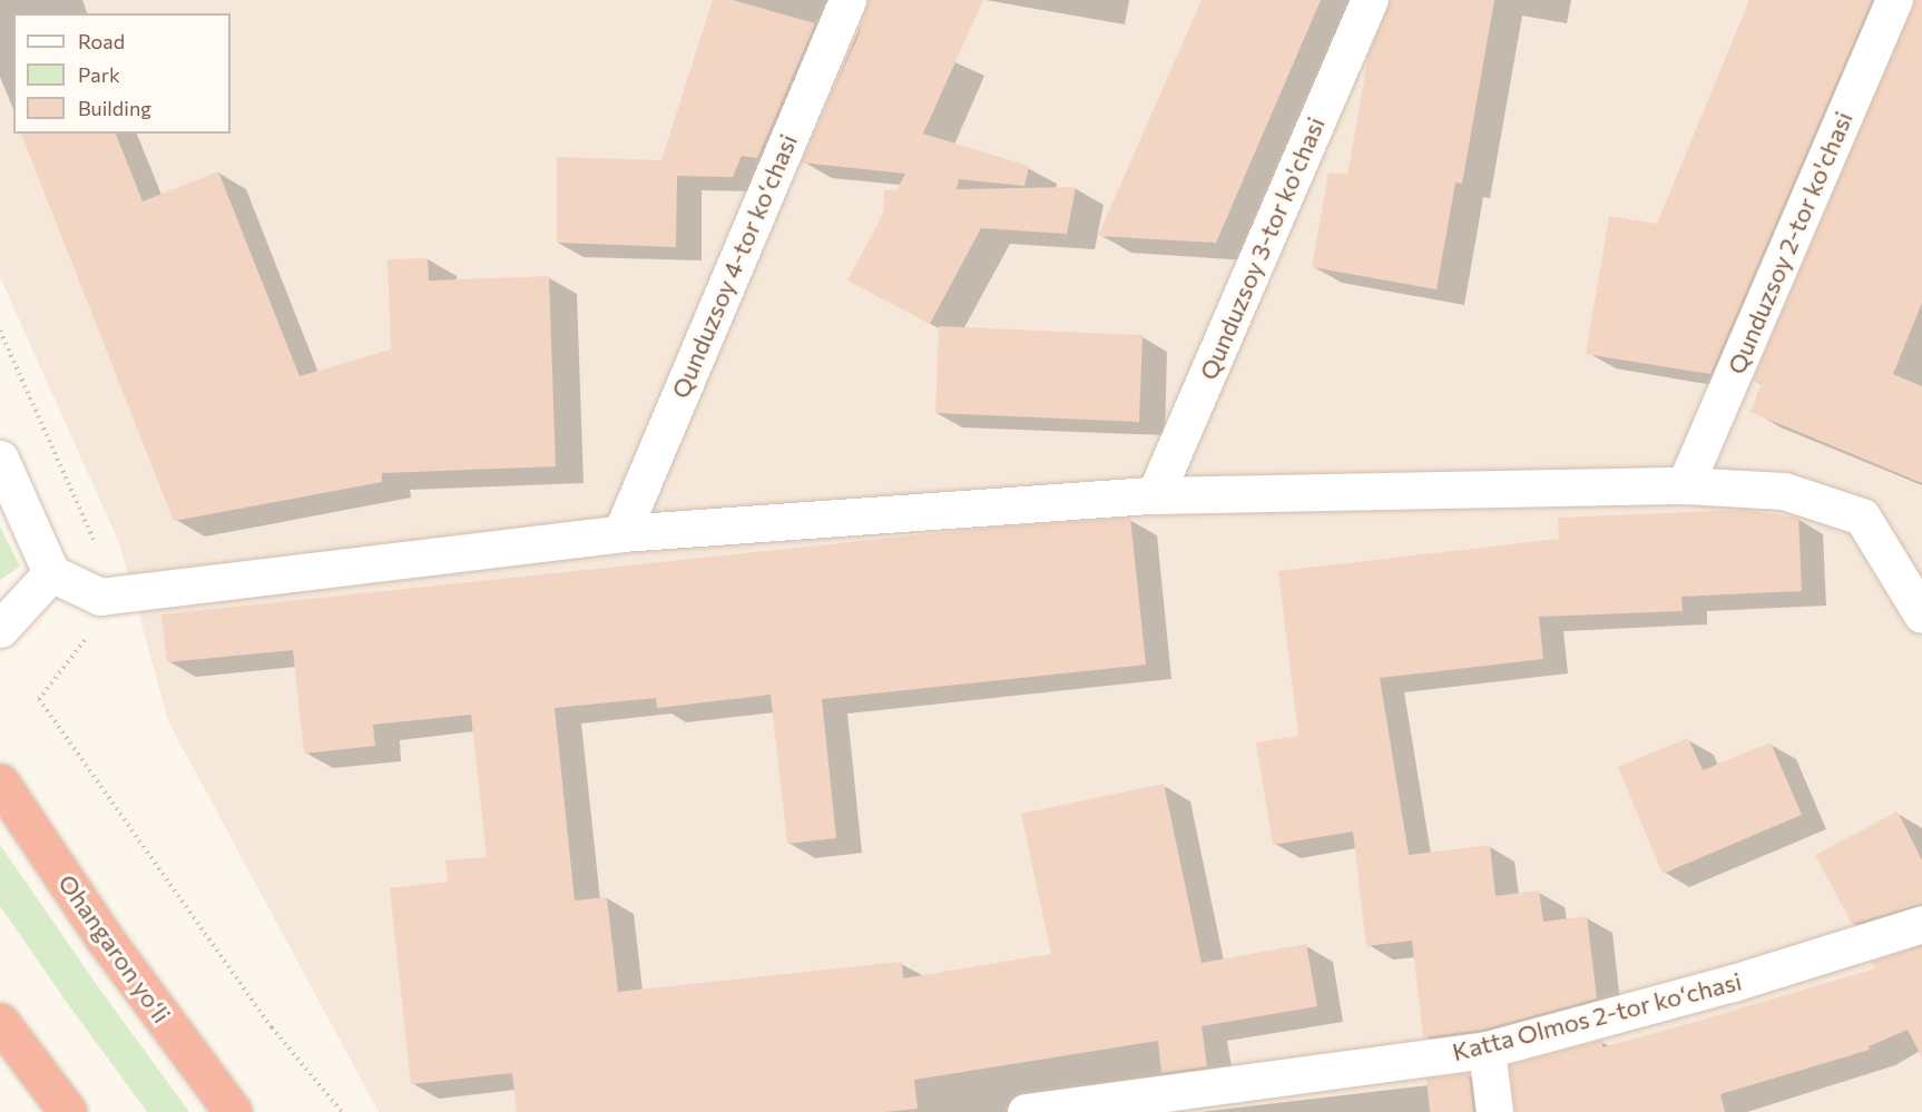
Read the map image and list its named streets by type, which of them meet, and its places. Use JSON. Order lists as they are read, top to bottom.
{
  "streets": {
    "highway": ["Ohangaron yoʻli"],
    "street": [
      "Qunduzsoy 2-tor ko'chasi",
      "Qunduzsoy 3-tor ko'chasi",
      "Qunduzsoy 4-tor koʻchasi",
      "Katta Olmos 2-tor koʻchasi"
    ]
  },
  "legend": ["Road", "Park", "Building"]
}
